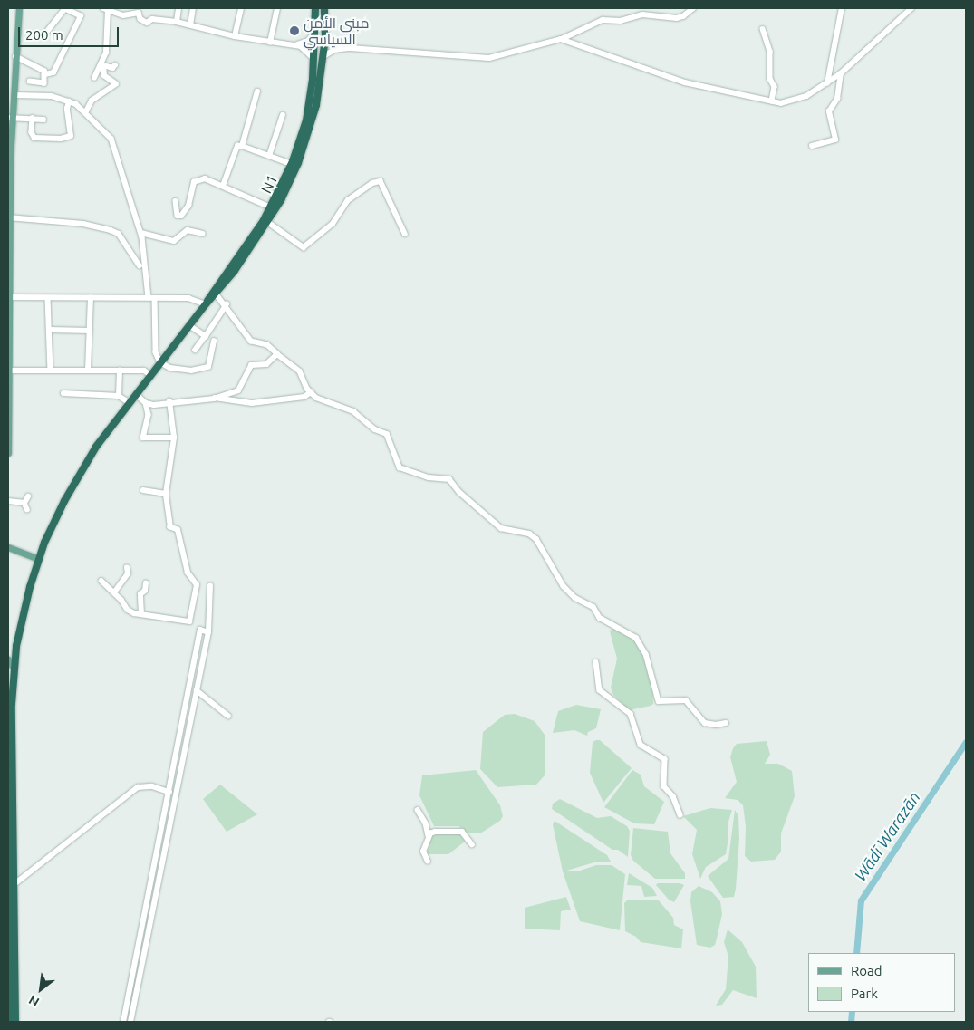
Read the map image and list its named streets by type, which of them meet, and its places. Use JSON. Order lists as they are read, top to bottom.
{
  "streets": {
    "highway": ["N1"]
  },
  "water": ["Wādī Warazān"],
  "places": ["مبنى الأمن السياسي"],
  "legend": ["Road", "Park"],
  "scale_bar": "200 m",
  "north": "bottom left"
}
